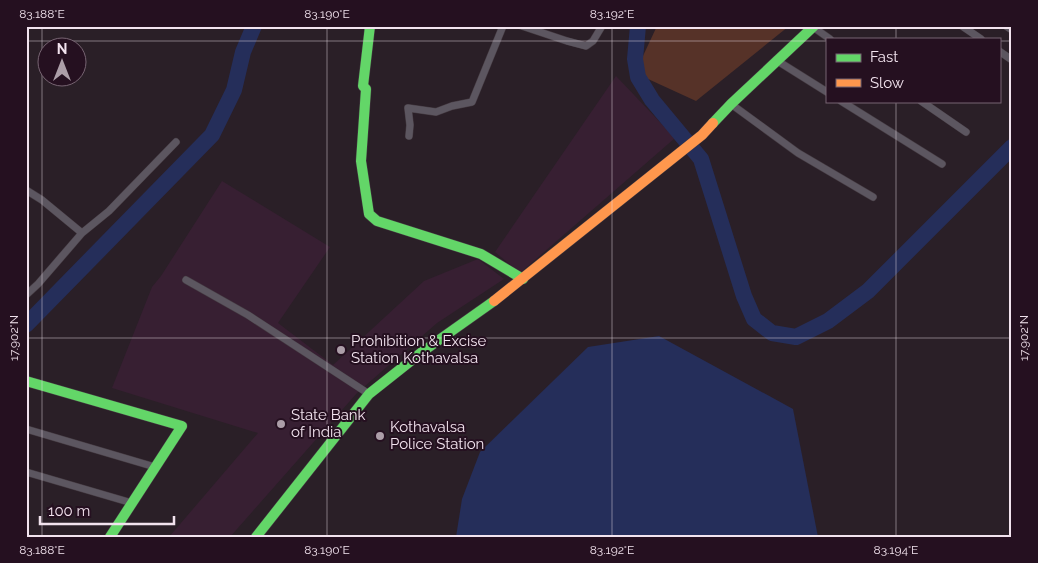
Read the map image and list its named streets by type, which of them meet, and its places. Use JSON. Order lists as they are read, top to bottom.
{
  "places": ["Prohibition & Excise Station Kothavalsa", "State Bank of India", "Kothavalsa Police Station"],
  "legend": ["Fast", "Slow"],
  "scale_bar": "100 m",
  "north": "top",
  "coordinates": [
    "83.188°E",
    "83.190°E",
    "83.192°E",
    "17.902°N",
    "83.194°E"
  ]
}
